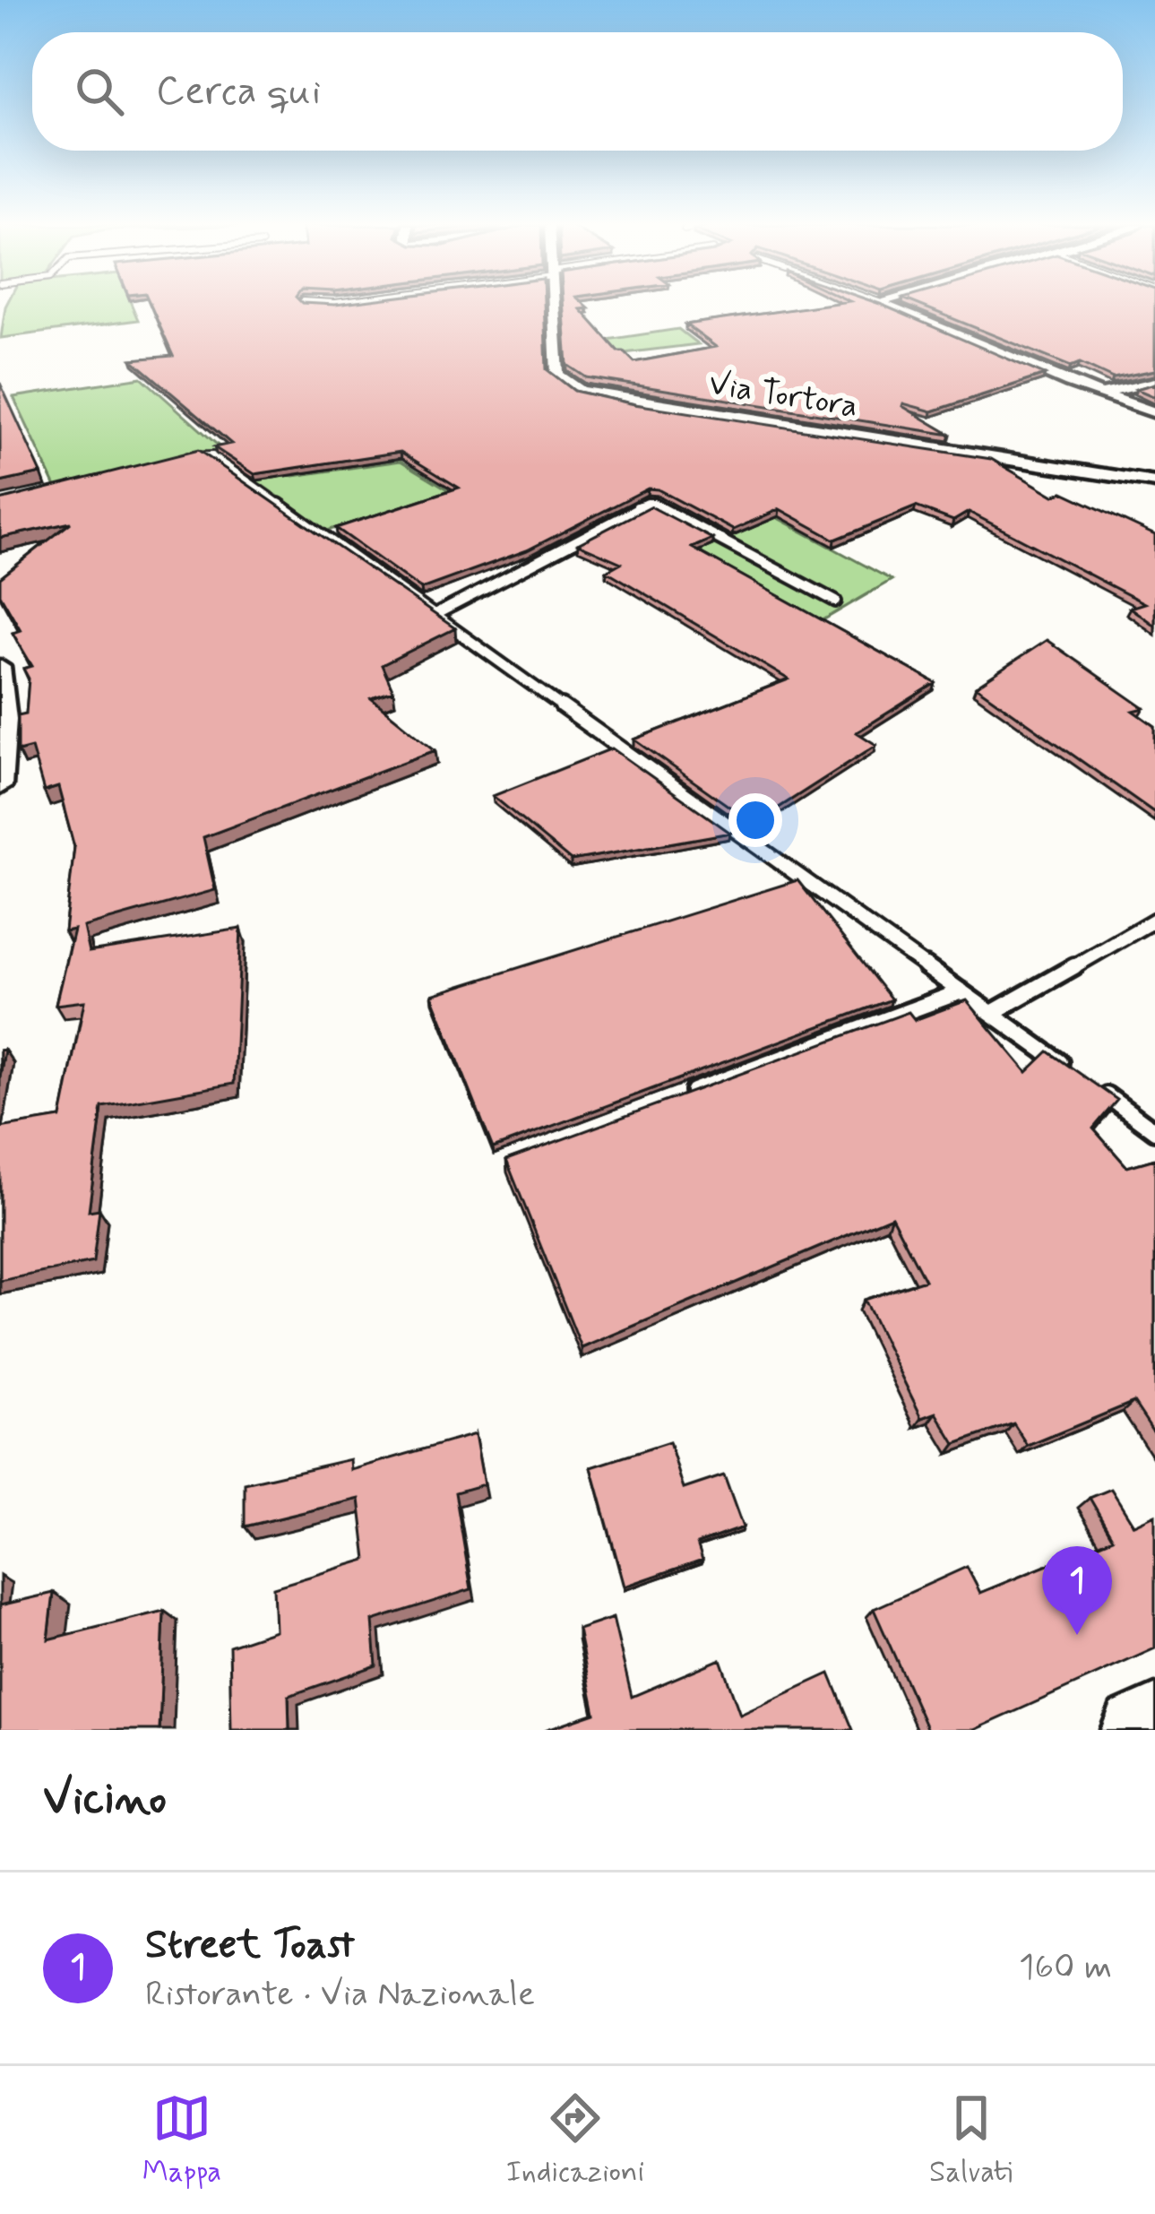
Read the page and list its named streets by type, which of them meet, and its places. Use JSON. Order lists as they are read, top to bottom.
{
  "streets": {
    "street": ["Via Tortora"]
  },
  "page": {
    "search": "Cerca qui",
    "pins": "1",
    "heading": "Vicino",
    "list": [
      {
        "mark": "1",
        "name": "Street Toast",
        "note": "Ristorante · Via Nazionale",
        "value": "160 m"
      }
    ],
    "nav": ["Mappa", "Indicazioni", "Salvati"]
  }
}
